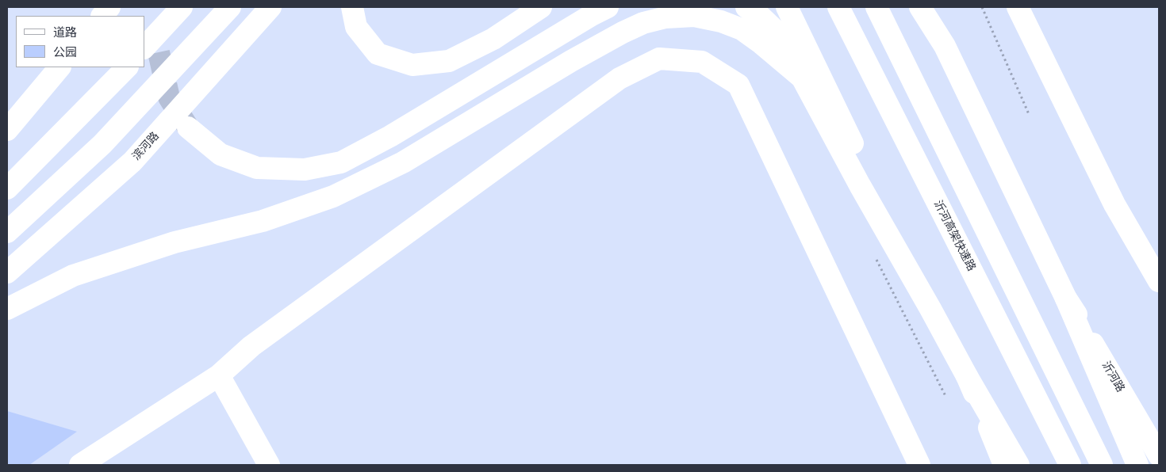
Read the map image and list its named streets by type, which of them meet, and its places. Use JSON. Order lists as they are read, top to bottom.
{
  "streets": {
    "main road": ["滨河路", "沂河高架快速路", "沂河路"]
  },
  "legend": ["道路", "公园"]
}
